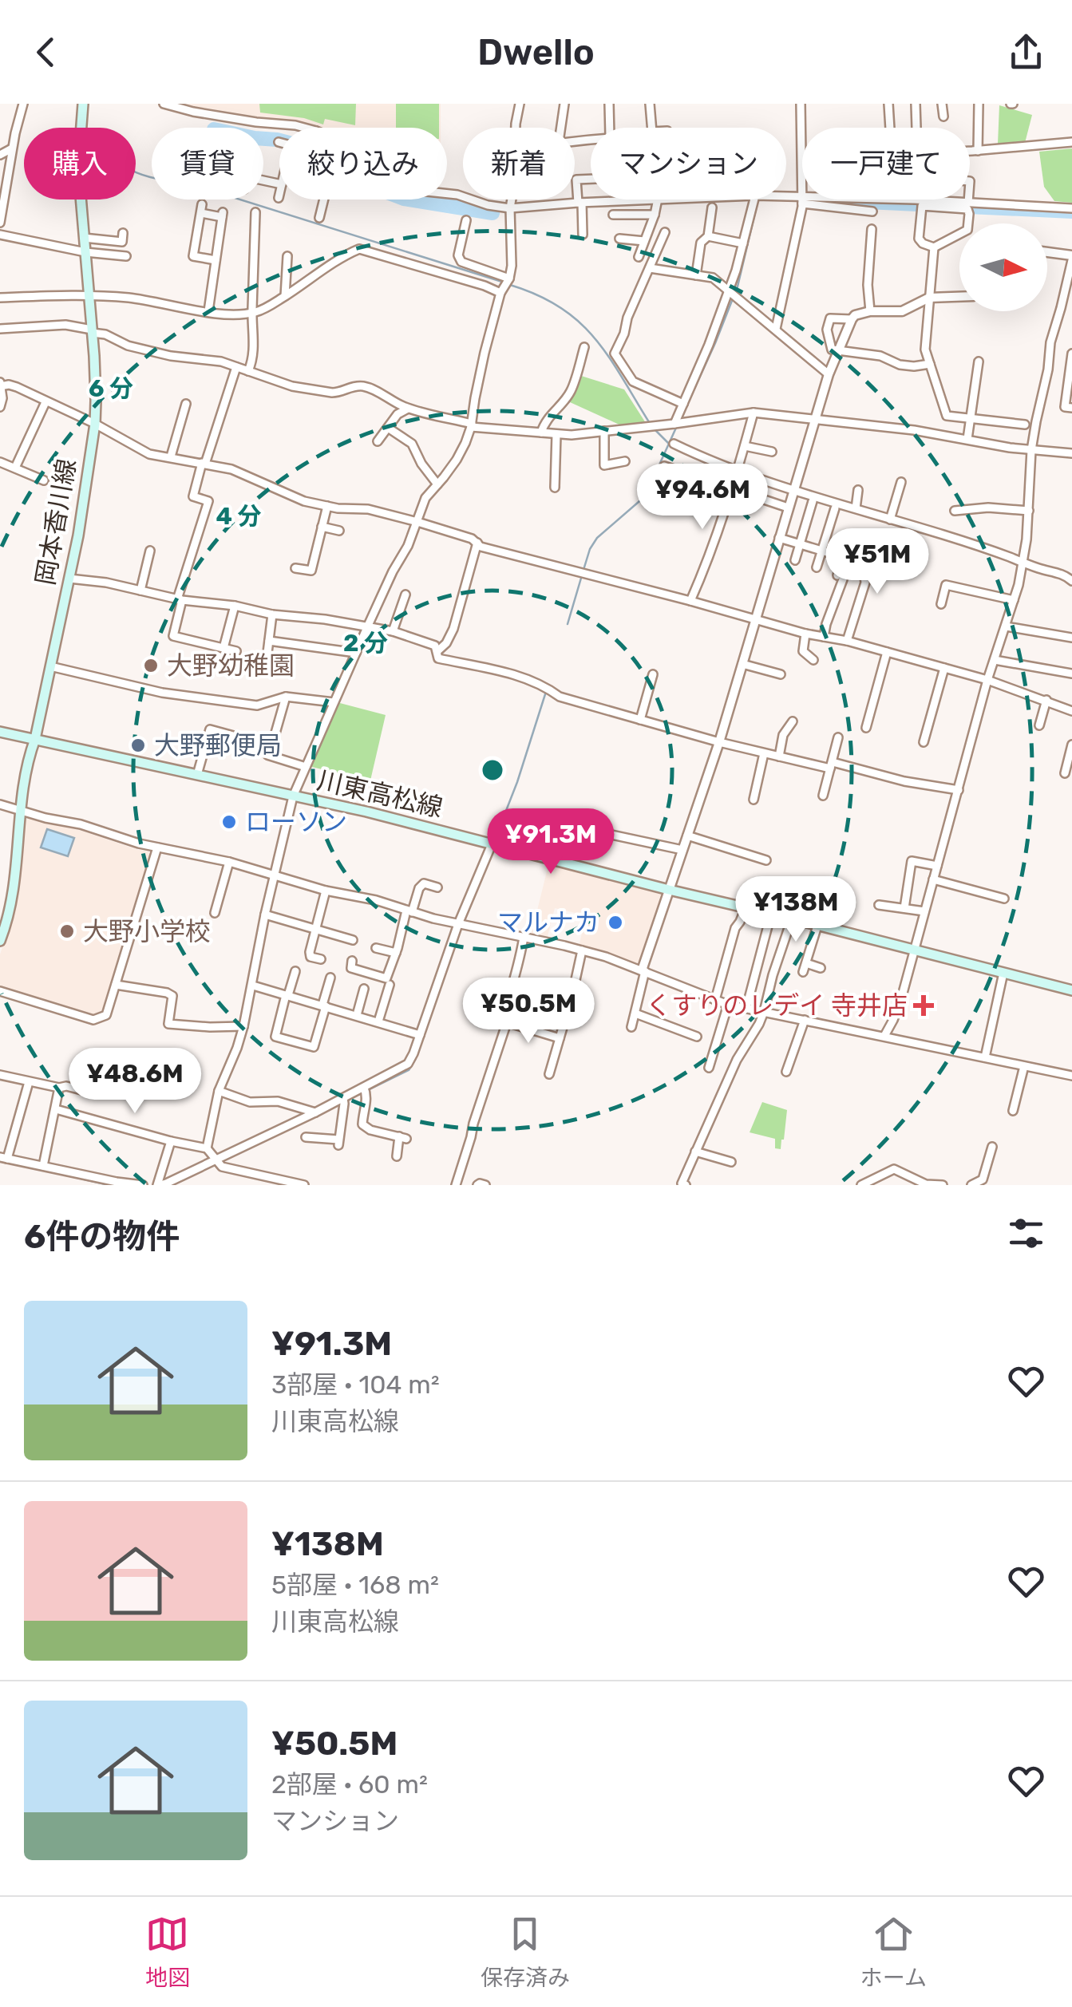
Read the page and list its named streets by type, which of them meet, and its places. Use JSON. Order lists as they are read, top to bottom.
{
  "streets": {
    "main road": ["岡本香川線", "川東高松線"]
  },
  "crossings": [
    ["岡本香川線", "川東高松線"]
  ],
  "places": {
    "other": [
      "大野幼稚園",
      "大野郵便局",
      "ローソン",
      "マルナカ",
      "大野小学校"
    ],
    "health": ["くすりのレデイ 寺井店"]
  },
  "north": "right",
  "page": {
    "header": "Dwello",
    "chip": [
      "購入",
      "賃貸",
      "絞り込み",
      "新着",
      "マンション",
      "一戸建て"
    ],
    "price": [
      "¥94.6M",
      "¥51M",
      "¥91.3M",
      "¥138M",
      "¥50.5M",
      "¥48.6M"
    ],
    "heading": "6件の物件",
    "list": [
      {
        "name": "¥91.3M",
        "note": "3部屋 · 104 m² · 川東高松線"
      },
      {
        "name": "¥138M",
        "note": "5部屋 · 168 m² · 川東高松線"
      },
      {
        "name": "¥50.5M",
        "note": "2部屋 · 60 m² · マンション"
      }
    ],
    "tabs": ["地図", "保存済み", "ホーム"]
  },
  "rings": ["6 分", "4 分", "2 分"]
}
